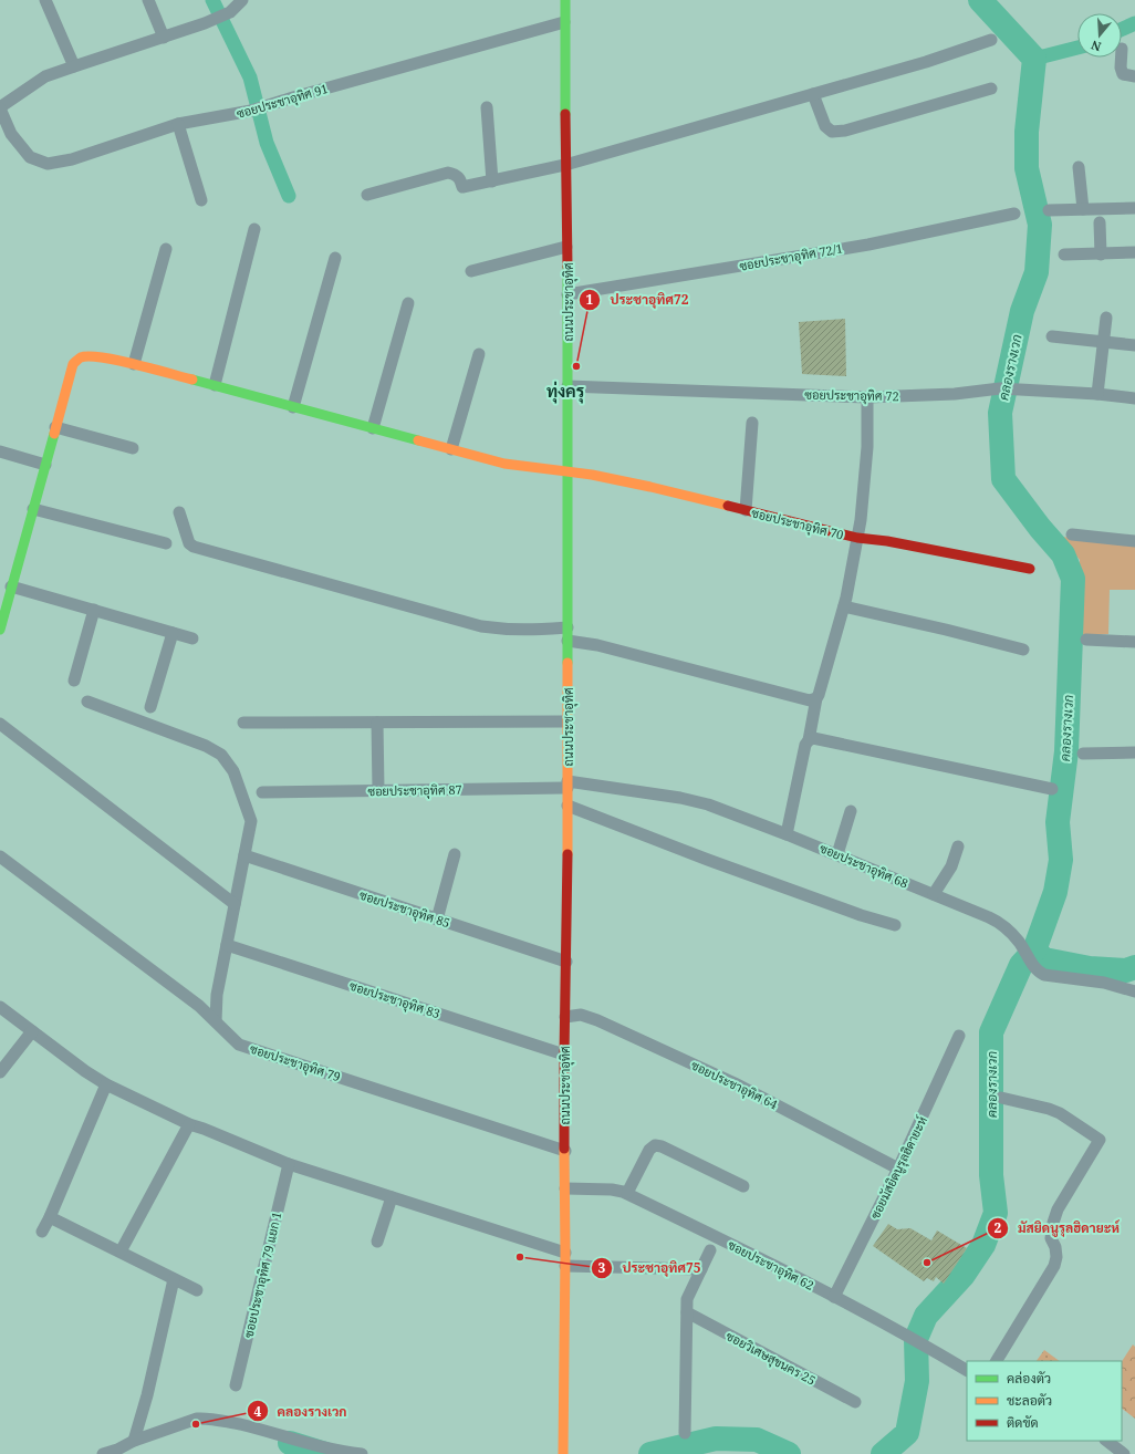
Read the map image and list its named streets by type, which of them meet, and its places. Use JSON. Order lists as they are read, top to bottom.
{
  "streets": {
    "main road": ["ถนนประชาอุทิศ", "ซอยประชาอุทิศ 70"],
    "street": [
      "ซอยประชาอุทิศ 91",
      "ซอยประชาอุทิศ 72/1",
      "ซอยประชาอุทิศ 72",
      "ซอยประชาอุทิศ 87",
      "ซอยประชาอุทิศ 68",
      "ซอยประชาอุทิศ 85",
      "ซอยประชาอุทิศ 83",
      "ซอยประชาอุทิศ 79",
      "ซอยประชาอุทิศ 64",
      "ซอยมัสยิดนูรุลฮิดายะห์",
      "ซอยประชาอุทิศ 62",
      "ซอยประชาอุทิศ 79 แยก 1",
      "ซอยวิเศษสุขนคร 25"
    ]
  },
  "crossings": [
    ["ซอยประชาอุทิศ 91", "ถนนประชาอุทิศ"],
    ["ซอยประชาอุทิศ 72/1", "ถนนประชาอุทิศ"],
    ["ถนนประชาอุทิศ", "ซอยประชาอุทิศ 72"],
    ["ถนนประชาอุทิศ", "ซอยประชาอุทิศ 70"],
    ["ถนนประชาอุทิศ", "ซอยประชาอุทิศ 87"],
    ["ถนนประชาอุทิศ", "ซอยประชาอุทิศ 68"],
    ["ถนนประชาอุทิศ", "ซอยประชาอุทิศ 85"],
    ["ถนนประชาอุทิศ", "ซอยประชาอุทิศ 83"],
    ["ถนนประชาอุทิศ", "ซอยประชาอุทิศ 79"],
    ["ถนนประชาอุทิศ", "ซอยประชาอุทิศ 64"],
    ["ถนนประชาอุทิศ", "ซอยประชาอุทิศ 62"],
    ["ซอยประชาอุทิศ 87", "ซอยประชาอุทิศ 68"],
    ["ซอยประชาอุทิศ 64", "ซอยมัสยิดนูรุลฮิดายะห์"],
    ["ซอยมัสยิดนูรุลฮิดายะห์", "ซอยประชาอุทิศ 62"]
  ],
  "districts": ["ทุ่งครุ"],
  "water": ["คลองรางเวก"],
  "places": [
    "ประชาอุทิศ72",
    "ประชาอุทิศ75",
    "มัสยิดนูรุลฮิดายะห์",
    "คลองรางเวก"
  ],
  "legend": ["คล่องตัว", "ชะลอตัว", "ติดขัด"],
  "north": "bottom"
}
